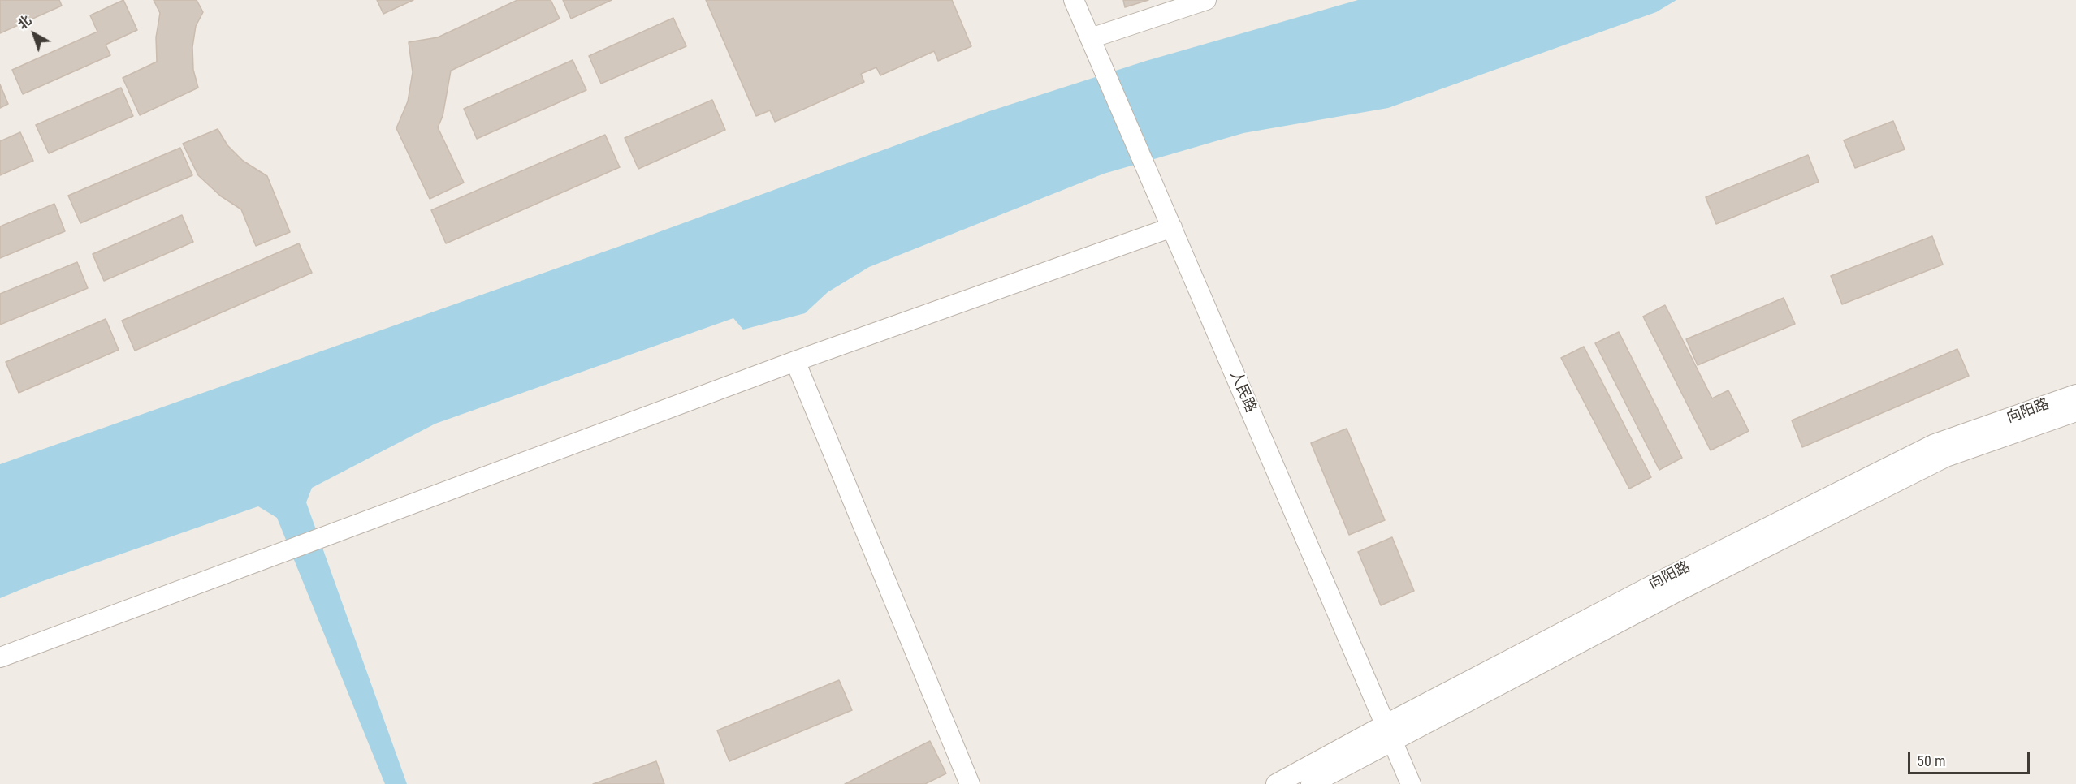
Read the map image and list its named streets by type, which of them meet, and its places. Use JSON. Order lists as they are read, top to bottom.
{
  "streets": {
    "street": ["人民路", "向阳路"]
  },
  "crossings": [
    ["人民路", "向阳路"]
  ],
  "scale_bar": "50 m",
  "north": "top left"
}
